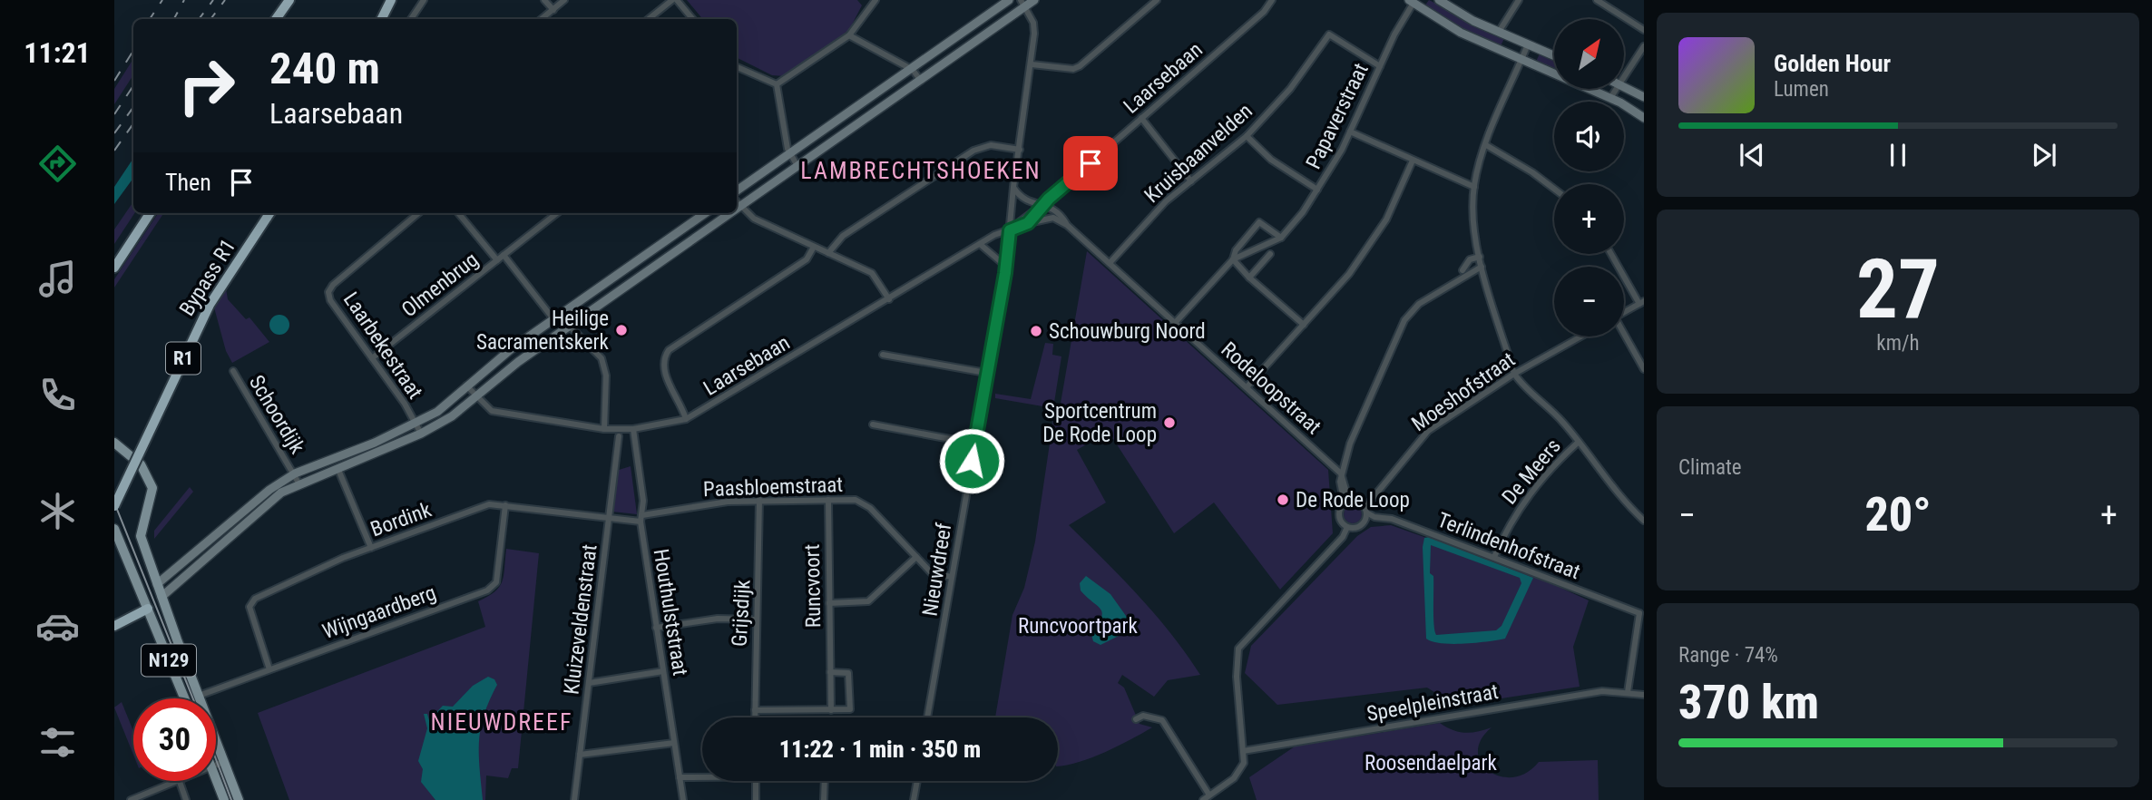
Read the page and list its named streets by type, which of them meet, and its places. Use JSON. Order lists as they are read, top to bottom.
{
  "streets": {
    "highway": ["Bypass R1", "R1"],
    "main road": ["N129"],
    "street": [
      "Laarsebaan",
      "Papaverstraat",
      "Kruisbaanvelden",
      "Olmenbrug",
      "Laarbekestraat",
      "Rodeloopstraat",
      "Moeshofstraat",
      "Schoordijk",
      "De Meers",
      "Paasbloemstraat",
      "Bordink",
      "Terlindenhofstraat",
      "Nieuwdreef",
      "Runcvoort",
      "Wijngaardberg",
      "Houthulststraat",
      "Grijsdijk",
      "Kluizeveldenstraat",
      "Speelpleinstraat"
    ]
  },
  "crossings": [
    ["Laarsebaan", "Rodeloopstraat"],
    ["Laarsebaan", "Nieuwdreef"],
    ["Laarsebaan", "Houthulststraat"],
    ["Papaverstraat", "Kruisbaanvelden"],
    ["Kruisbaanvelden", "Rodeloopstraat"],
    ["Olmenbrug", "Laarbekestraat"],
    ["Moeshofstraat", "Terlindenhofstraat"],
    ["De Meers", "Terlindenhofstraat"],
    ["Paasbloemstraat", "Bordink"],
    ["Paasbloemstraat", "Nieuwdreef"],
    ["Paasbloemstraat", "Runcvoort"],
    ["Paasbloemstraat", "Houthulststraat"],
    ["Paasbloemstraat", "Grijsdijk"],
    ["Bordink", "Wijngaardberg"],
    ["Bordink", "Houthulststraat"],
    ["Bordink", "Kluizeveldenstraat"],
    ["Wijngaardberg", "N129"]
  ],
  "districts": ["LAMBRECHTSHOEKEN", "NIEUWDREEF"],
  "parks": ["Runcvoortpark", "Roosendaelpark"],
  "places": [
    "Heilige Sacramentskerk",
    "Schouwburg Noord",
    "Sportcentrum De Rode Loop",
    "De Rode Loop"
  ],
  "north": "top right",
  "page": {
    "tabs": "11:21",
    "map_buttons": ["+", "−"],
    "turn": ["240 m", "Laarsebaan"],
    "song": ["Golden Hour", "Lumen"],
    "then": "Then",
    "tile": [
      ["27", "km/h"],
      "Climate",
      ["Range · 74%", "370 km"]
    ],
    "heat": ["−", "20°", "+"],
    "limit": "30",
    "trip": "11:22 · 1 min · 350 m"
  }
}
